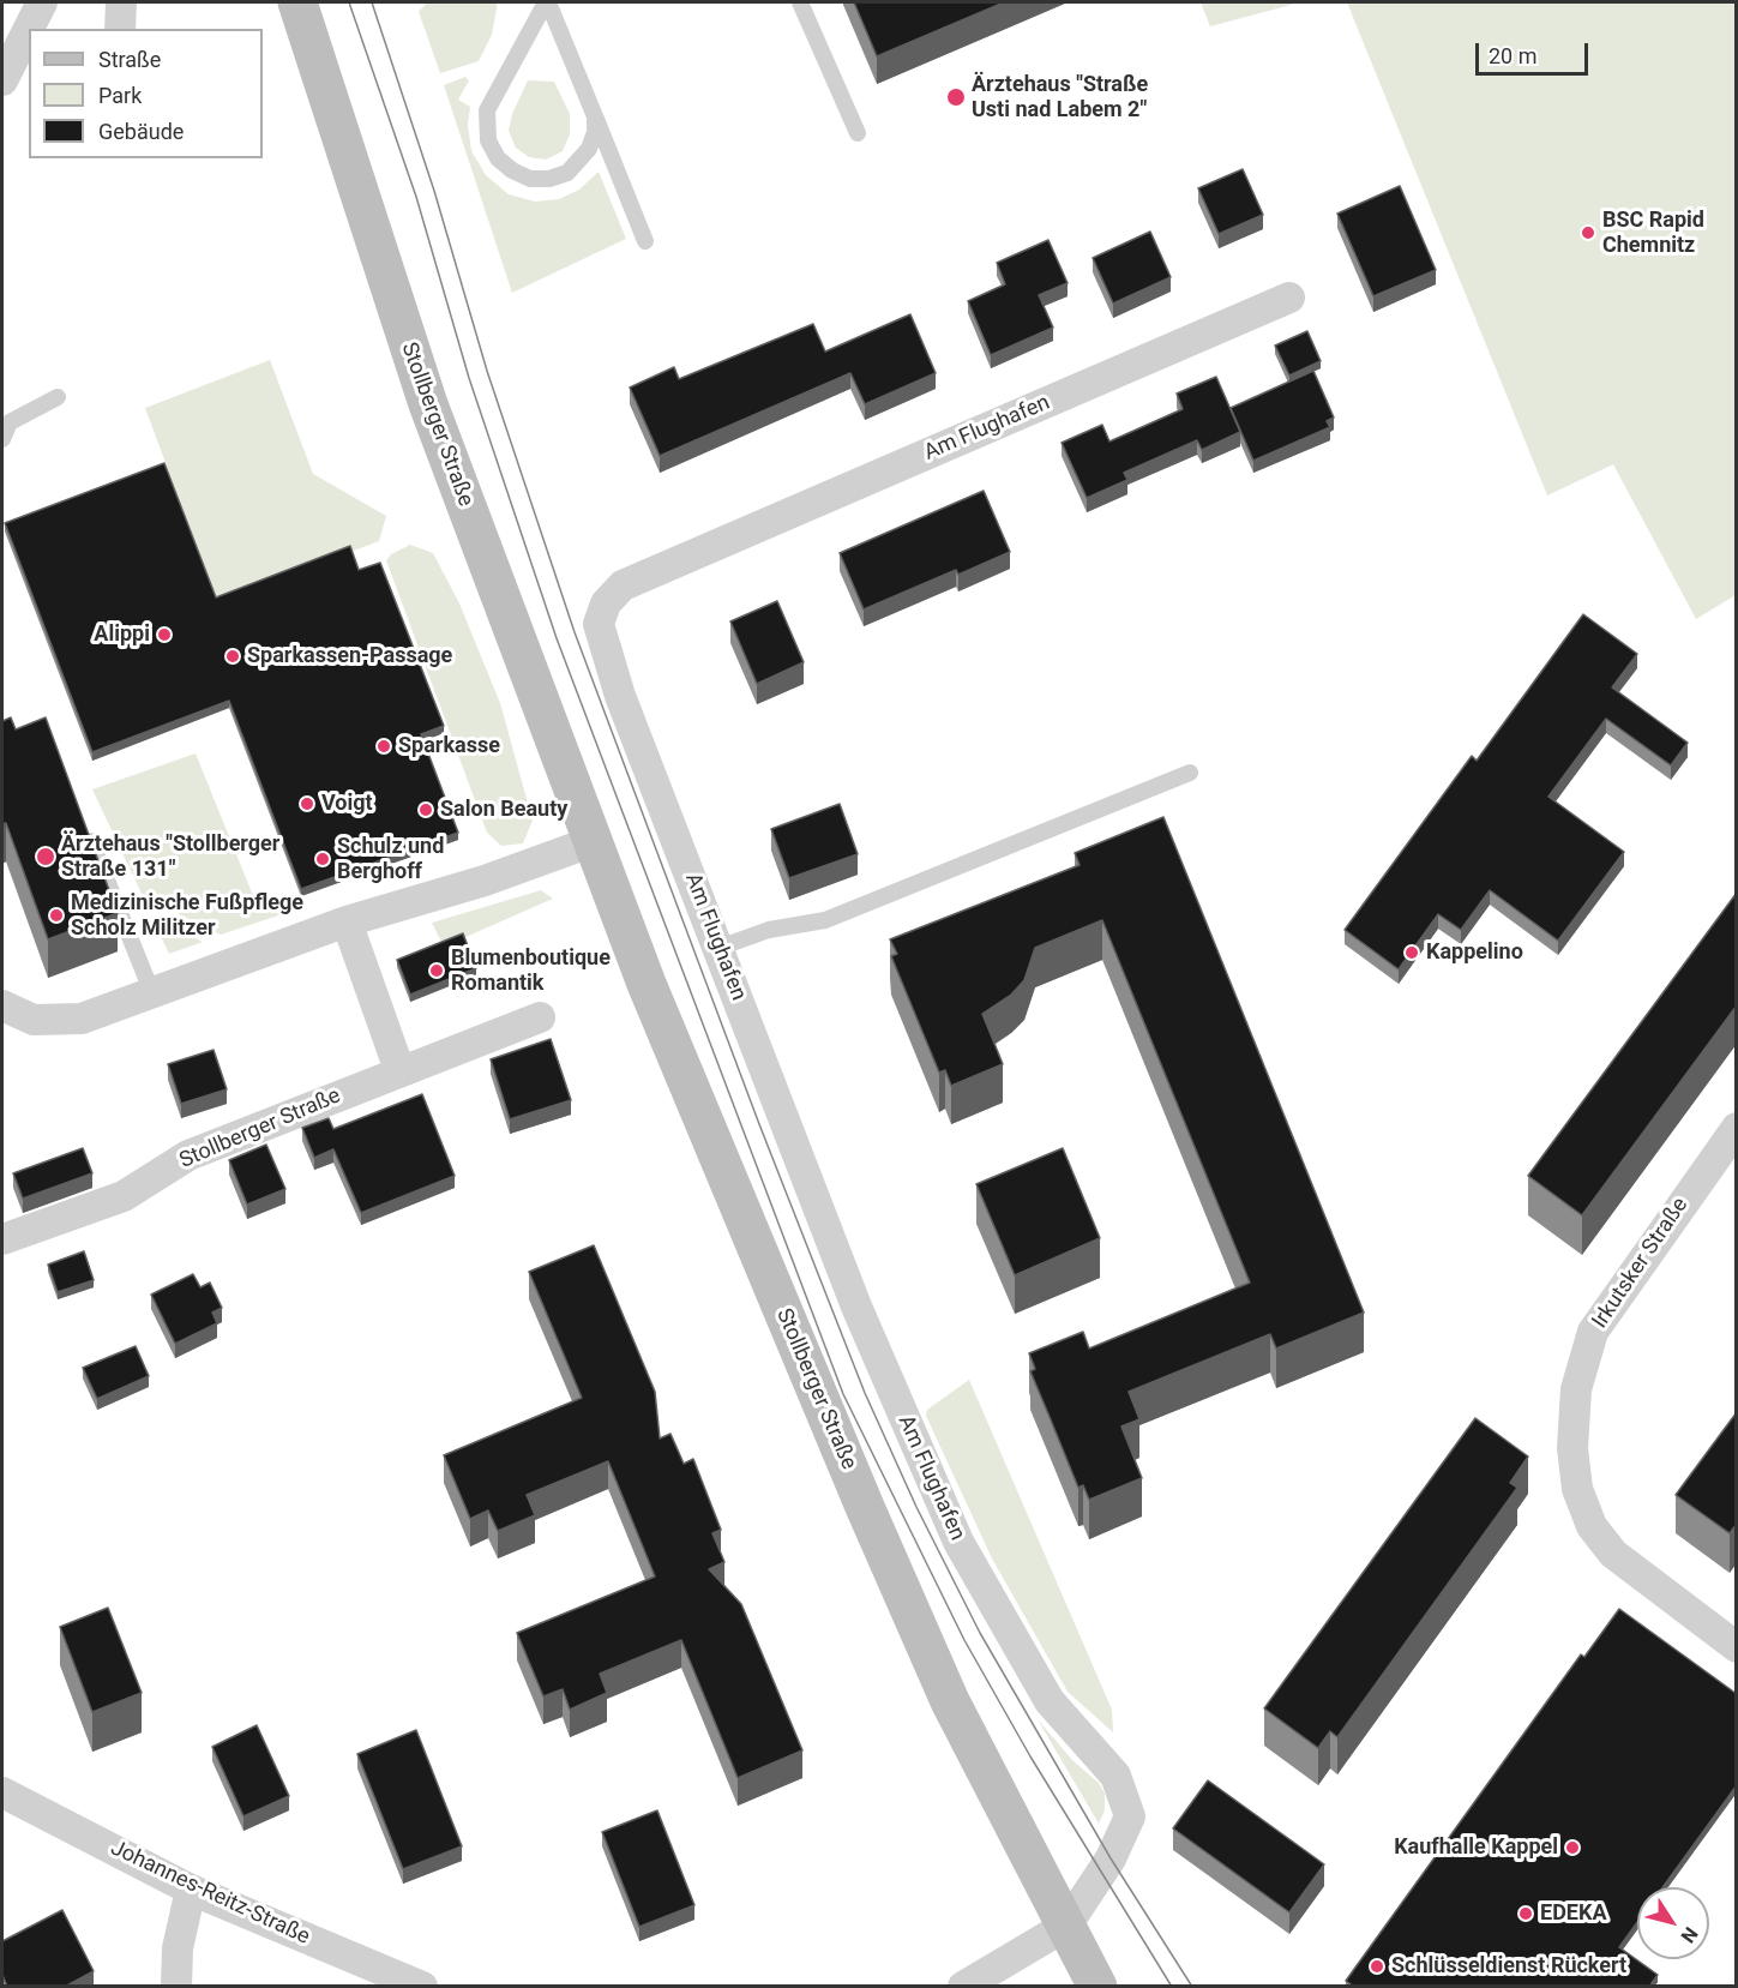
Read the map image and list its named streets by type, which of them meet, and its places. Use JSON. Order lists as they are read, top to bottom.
{
  "streets": {
    "main road": ["Stollberger Straße"],
    "street": ["Am Flughafen", "Irkutsker Straße", "Johannes-Reitz-Straße"]
  },
  "crossings": [
    ["Stollberger Straße", "Am Flughafen"]
  ],
  "places": [
    "Ärztehaus \"Straße Usti nad Labem 2\"",
    "BSC Rapid Chemnitz",
    "Alippi",
    "Sparkassen-Passage",
    "Sparkasse",
    "Voigt",
    "Salon Beauty",
    "Ärztehaus \"Stollberger Straße 131\"",
    "Schulz und Berghoff",
    "Medizinische Fußpflege Scholz Militzer",
    "Kappelino",
    "Blumenboutique Romantik",
    "Kaufhalle Kappel",
    "EDEKA",
    "Schlüsseldienst Rückert"
  ],
  "legend": ["Straße", "Park", "Gebäude"],
  "scale_bar": "20 m",
  "north": "bottom right"
}
